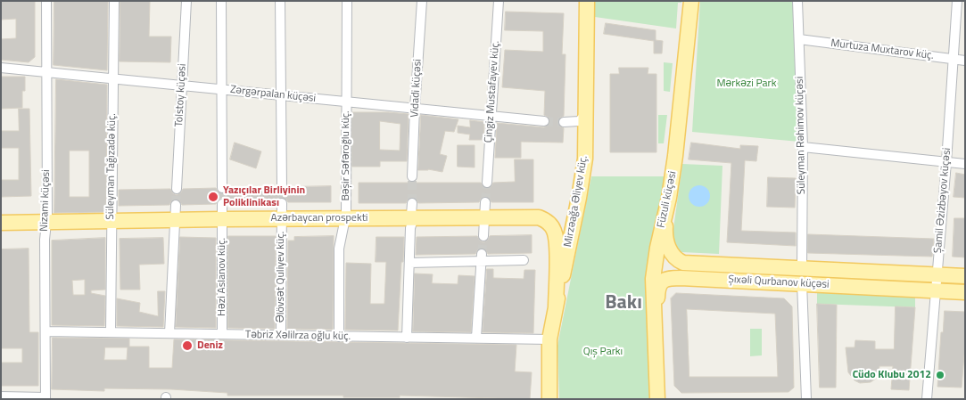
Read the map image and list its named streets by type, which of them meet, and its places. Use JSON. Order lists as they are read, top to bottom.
{
  "streets": {
    "main road": [
      "Füzuli küçəsi",
      "Mirzəağa Əliyev küç.",
      "Azərbaycan prospekti",
      "Şıxəli Qurbanov küçəsi"
    ],
    "street": [
      "Murtuza Muxtarov küç.",
      "Vidadi küçəsi",
      "Çingiz Mustafayev küç.",
      "Zərgərpalan küçəsi",
      "Tolstoy küçəsi",
      "Süleyman Rəhimov küçəsi",
      "Bəşir Səfəroğlu küç.",
      "Süleyman Tağızadə küç.",
      "Nizami küçəsi",
      "Şamil Əzizbəyov küçəsi",
      "Həzi Aslanov küç.",
      "Əlövsət Quliyev küç.",
      "Təbriz Xəlilrza oğlu küç."
    ]
  },
  "crossings": [
    ["Murtuza Muxtarov küç.", "Süleyman Rəhimov küçəsi"],
    ["Murtuza Muxtarov küç.", "Şamil Əzizbəyov küçəsi"],
    ["Vidadi küçəsi", "Zərgərpalan küçəsi"],
    ["Çingiz Mustafayev küç.", "Zərgərpalan küçəsi"],
    ["Zərgərpalan küçəsi", "Tolstoy küçəsi"],
    ["Zərgərpalan küçəsi", "Bəşir Səfəroğlu küç."],
    ["Zərgərpalan küçəsi", "Süleyman Tağızadə küç."],
    ["Zərgərpalan küçəsi", "Nizami küçəsi"],
    ["Süleyman Rəhimov küçəsi", "Şıxəli Qurbanov küçəsi"],
    ["Bəşir Səfəroğlu küç.", "Azərbaycan prospekti"],
    ["Bəşir Səfəroğlu küç.", "Təbriz Xəlilrza oğlu küç."],
    ["Süleyman Tağızadə küç.", "Azərbaycan prospekti"],
    ["Süleyman Tağızadə küç.", "Təbriz Xəlilrza oğlu küç."],
    ["Füzuli küçəsi", "Şıxəli Qurbanov küçəsi"],
    ["Nizami küçəsi", "Azərbaycan prospekti"],
    ["Nizami küçəsi", "Təbriz Xəlilrza oğlu küç."],
    ["Şamil Əzizbəyov küçəsi", "Şıxəli Qurbanov küçəsi"],
    ["Mirzəağa Əliyev küç.", "Azərbaycan prospekti"],
    ["Mirzəağa Əliyev küç.", "Təbriz Xəlilrza oğlu küç."],
    ["Azərbaycan prospekti", "Həzi Aslanov küç."],
    ["Azərbaycan prospekti", "Əlövsət Quliyev küç."],
    ["Həzi Aslanov küç.", "Təbriz Xəlilrza oğlu küç."],
    ["Əlövsət Quliyev küç.", "Təbriz Xəlilrza oğlu küç."]
  ],
  "districts": ["Bakı"],
  "parks": ["Mərkəzi Park", "Qış Parkı"],
  "places": ["Yazıçılar Birliyinin Poliklinikası", "Deniz", "Cüdo Klubu 2012"]
}
